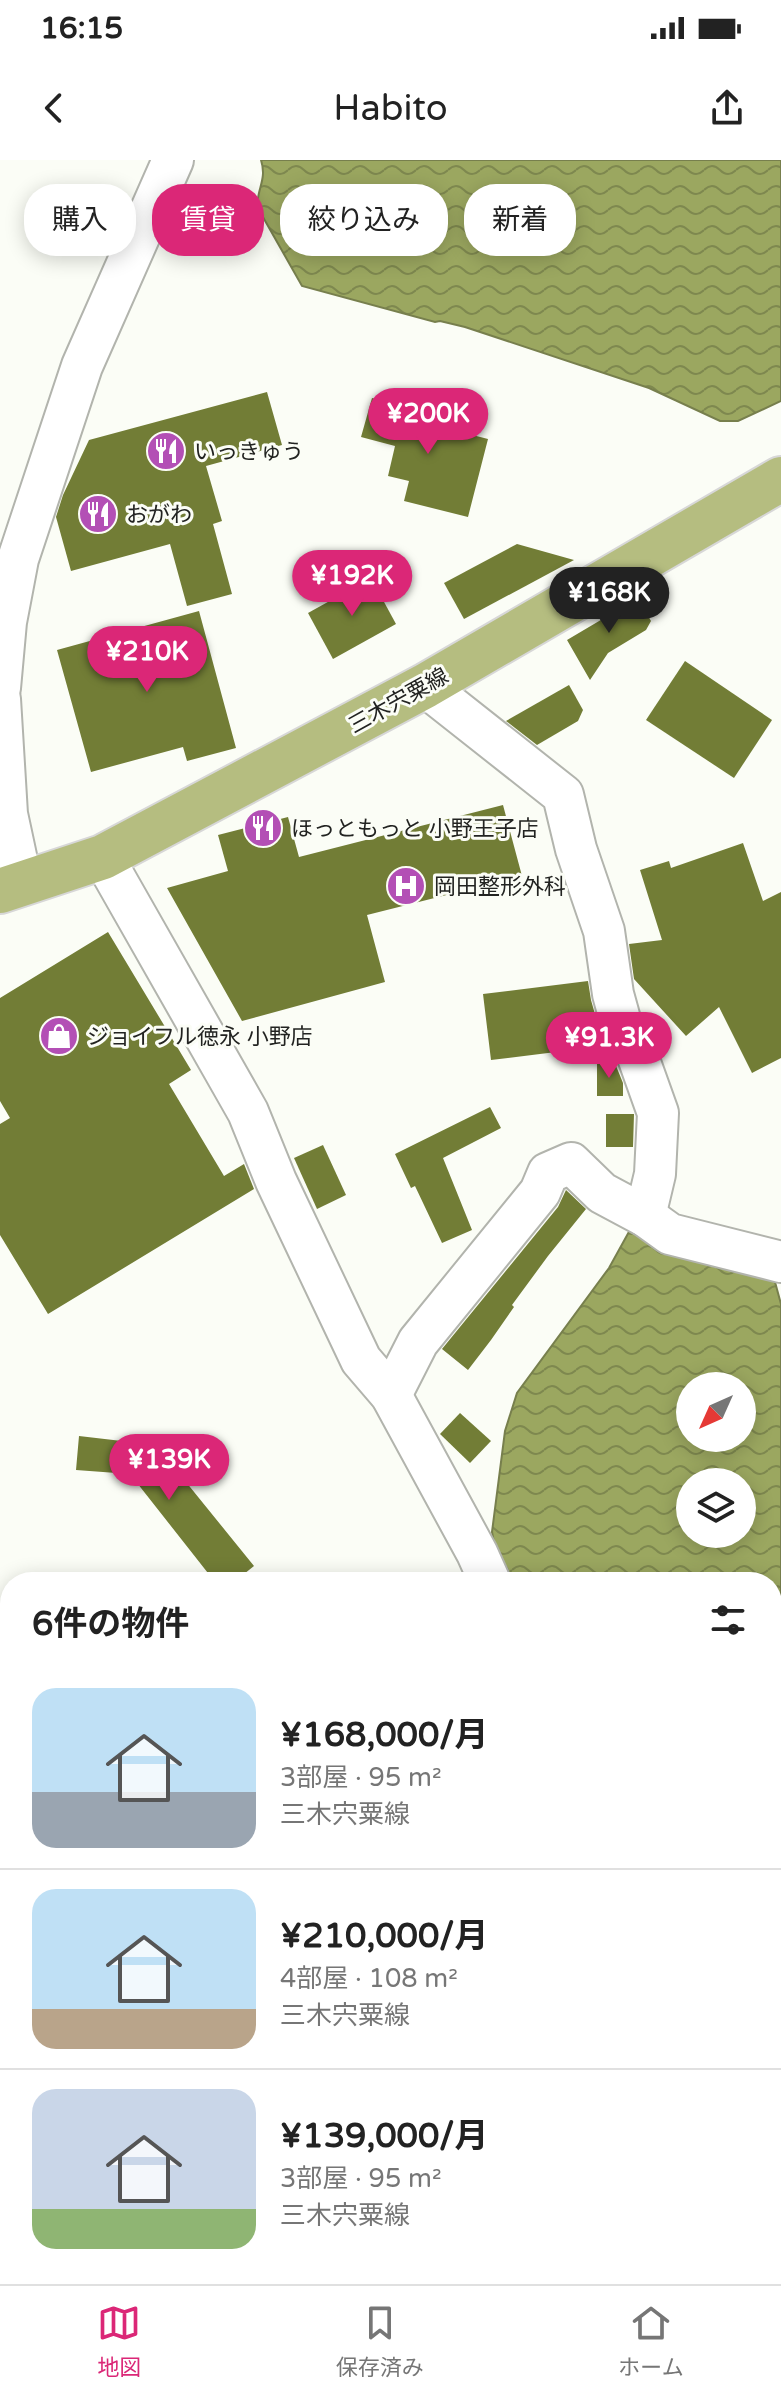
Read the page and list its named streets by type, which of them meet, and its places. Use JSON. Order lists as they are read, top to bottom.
{
  "streets": {
    "main road": ["三木宍粟線"]
  },
  "places": {
    "restaurant": ["いっきゅう", "おがわ", "ほっともっと 小野王子店"],
    "hospital": ["岡田整形外科"],
    "shop": ["ジョイフル徳永 小野店"]
  },
  "north": "bottom left",
  "page": {
    "status": "16:15",
    "header": "Habito",
    "chip": [
      "購入",
      "賃貸",
      "絞り込み",
      "新着"
    ],
    "price": [
      "¥200K",
      "¥192K",
      "¥168K",
      "¥210K",
      "¥91.3K",
      "¥139K"
    ],
    "heading": "6件の物件",
    "list": [
      {
        "name": "¥168,000/月",
        "note": "3部屋 · 95 m² · 三木宍粟線"
      },
      {
        "name": "¥210,000/月",
        "note": "4部屋 · 108 m² · 三木宍粟線"
      },
      {
        "name": "¥139,000/月",
        "note": "3部屋 · 95 m² · 三木宍粟線"
      }
    ],
    "tabs": ["地図", "保存済み", "ホーム"]
  }
}
